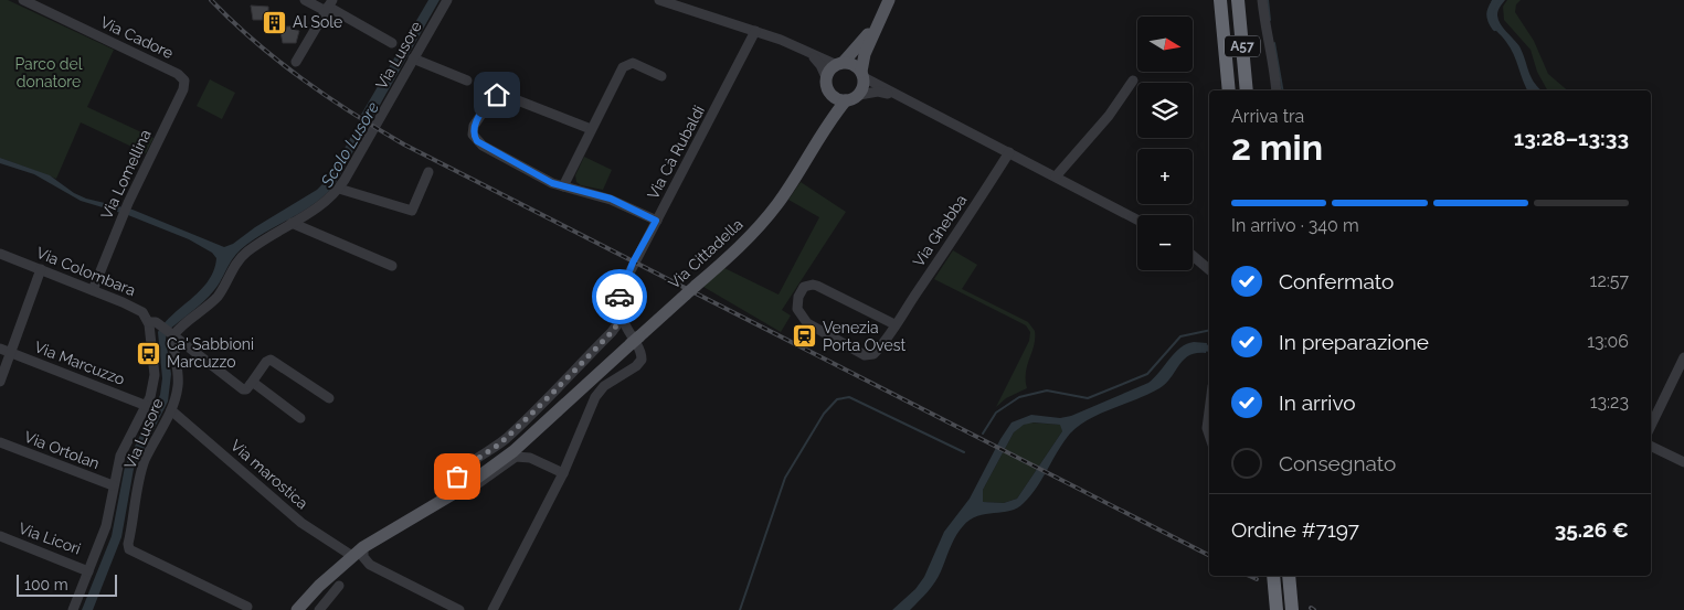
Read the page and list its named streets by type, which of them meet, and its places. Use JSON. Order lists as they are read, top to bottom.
{
  "streets": {
    "highway": ["A57"],
    "main road": ["Via Cittadella"],
    "street": [
      "Via Cadore",
      "Via Lusore",
      "Via Cà Rubaldi",
      "Via Lomellina",
      "Via Ghebba",
      "Via Colombara",
      "Via Marcuzzo",
      "Via Ortolan",
      "Via marostica",
      "Via Licori"
    ]
  },
  "crossings": [
    ["Via Cadore", "Via Lomellina"],
    ["Via Lusore", "Via Colombara"],
    ["Via Lusore", "Via marostica"],
    ["Via Lomellina", "Via Colombara"],
    ["Via Cittadella", "Via marostica"]
  ],
  "water": ["Scolo Lusore"],
  "parks": ["Parco del donatore"],
  "places": {
    "building": ["Al Sole"],
    "station": ["Venezia Porta Ovest"],
    "bus stop": ["Ca' Sabbioni Marcuzzo"]
  },
  "scale_bar": "100 m",
  "north": "right",
  "page": {
    "map_buttons": ["+", "−"],
    "heading": ["2 min", "Arriva tra", "13:28–13:33"],
    "panel": ["Ordine #7197", "35.26 €"],
    "bar": "In arrivo · 340 m",
    "list": [
      ["Confermato", "12:57"],
      ["In preparazione", "13:06"],
      ["In arrivo", "13:23"],
      "Consegnato"
    ],
    "scale": "100 m"
  }
}
